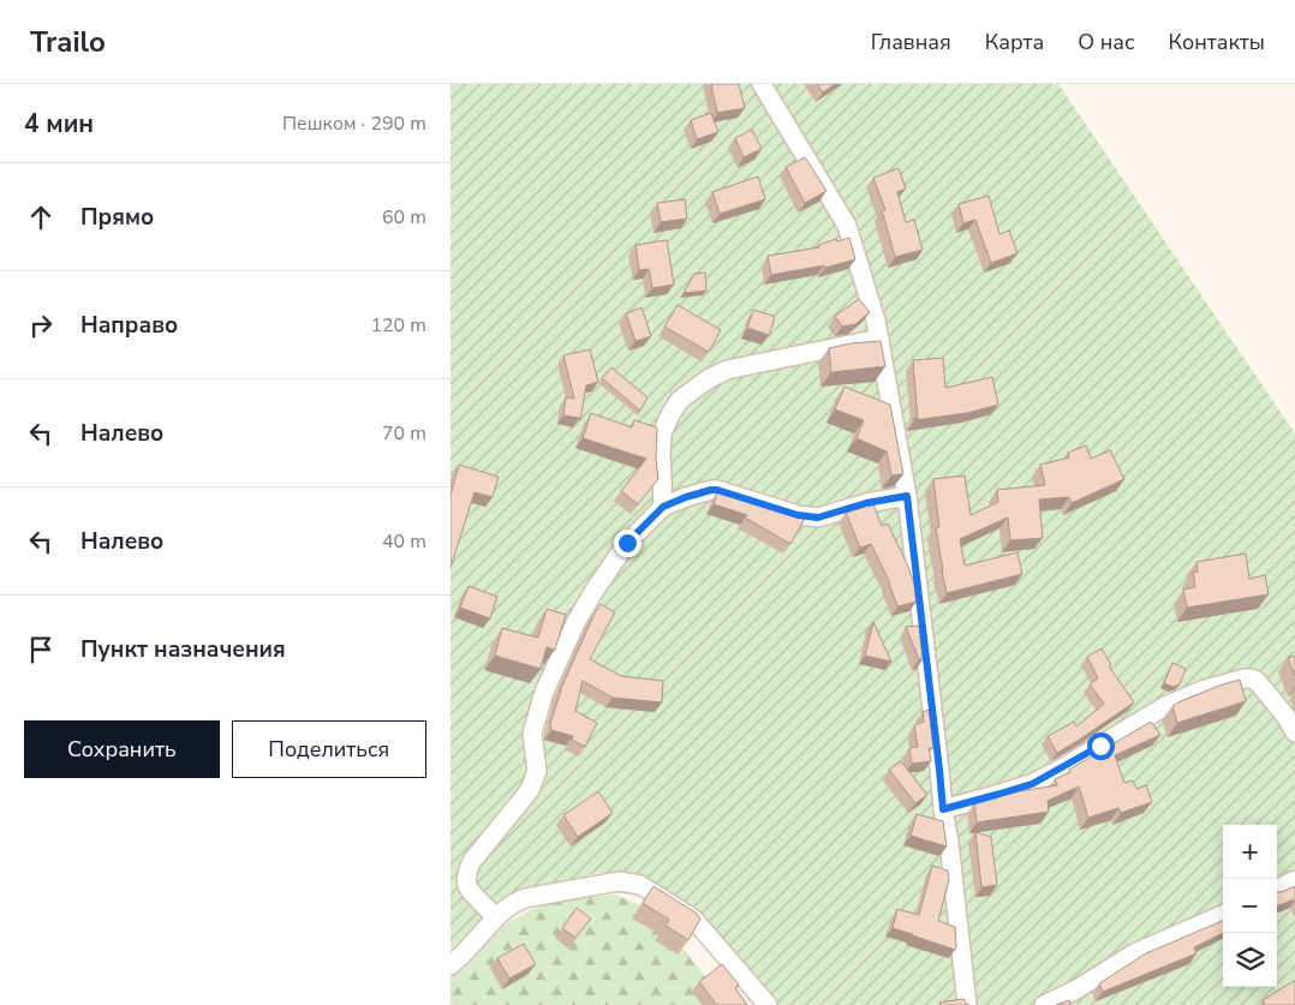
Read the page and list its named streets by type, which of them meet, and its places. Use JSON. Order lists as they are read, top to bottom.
{
  "page": {
    "header": "Trailo",
    "nav": [
      "Главная",
      "Карта",
      "О нас",
      "Контакты"
    ],
    "heading": ["4 мин", "Пешком · 290 m"],
    "list": [
      ["Прямо", "60 m"],
      ["Направо", "120 m"],
      ["Налево", "70 m"],
      ["Налево", "40 m"],
      "Пункт назначения"
    ],
    "buttons": ["Сохранить", "Поделиться"],
    "map_buttons": ["+", "−"]
  }
}
